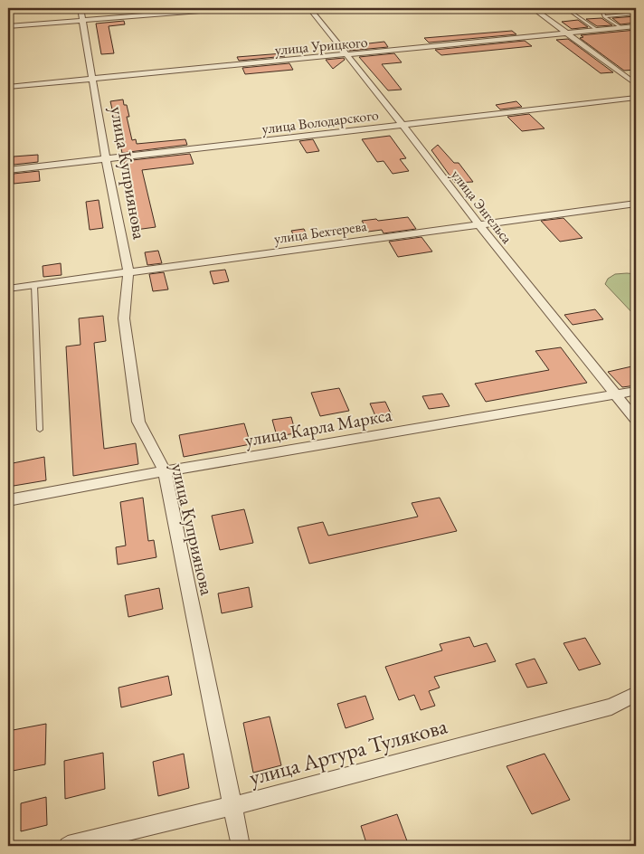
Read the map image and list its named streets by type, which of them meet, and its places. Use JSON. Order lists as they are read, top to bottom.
{
  "streets": {
    "street": [
      "улица Урицкого",
      "улица Володарского",
      "улица Куприянова",
      "улица Энгельса",
      "улица Бехтерева",
      "улица Карла Маркса",
      "улица Артура Тулякова"
    ]
  },
  "crossings": [
    ["улица Урицкого", "улица Куприянова"],
    ["улица Урицкого", "улица Энгельса"],
    ["улица Володарского", "улица Куприянова"],
    ["улица Володарского", "улица Энгельса"],
    ["улица Куприянова", "улица Бехтерева"],
    ["улица Куприянова", "улица Карла Маркса"],
    ["улица Куприянова", "улица Артура Тулякова"],
    ["улица Энгельса", "улица Бехтерева"],
    ["улица Энгельса", "улица Карла Маркса"]
  ]
}
